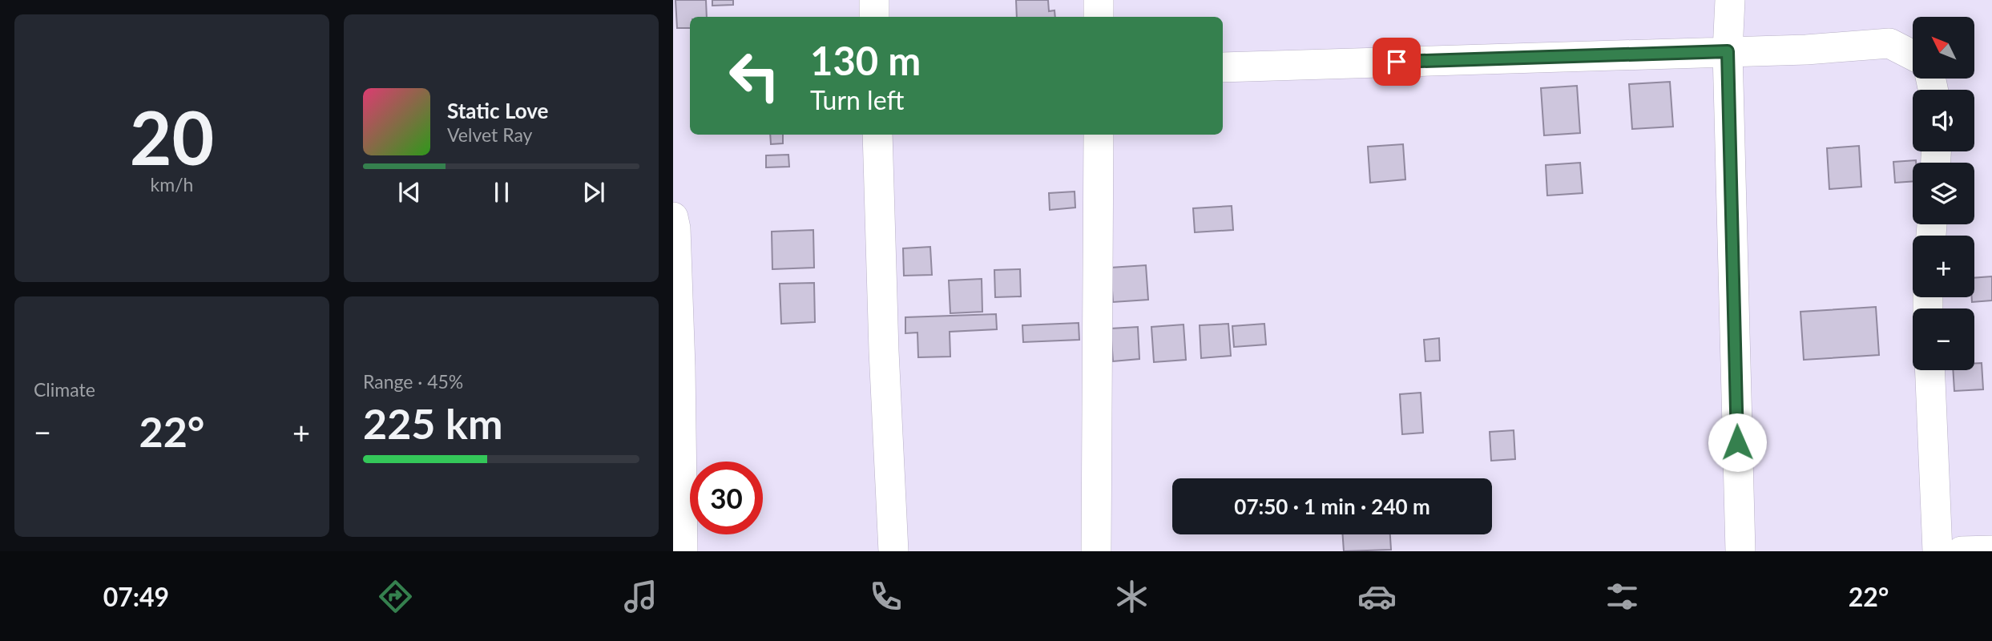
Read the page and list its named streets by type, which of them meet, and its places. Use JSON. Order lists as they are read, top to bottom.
{
  "north": "top left",
  "page": {
    "tile": [
      ["20", "km/h"],
      "Climate",
      ["Range · 45%", "225 km"]
    ],
    "map_buttons": ["+", "−"],
    "turn": ["130 m", "Turn left"],
    "song": ["Static Love", "Velvet Ray"],
    "heat": ["−", "22°", "+"],
    "limit": "30",
    "trip": "07:50 · 1 min · 240 m",
    "tabs": ["07:49", "22°"]
  }
}
